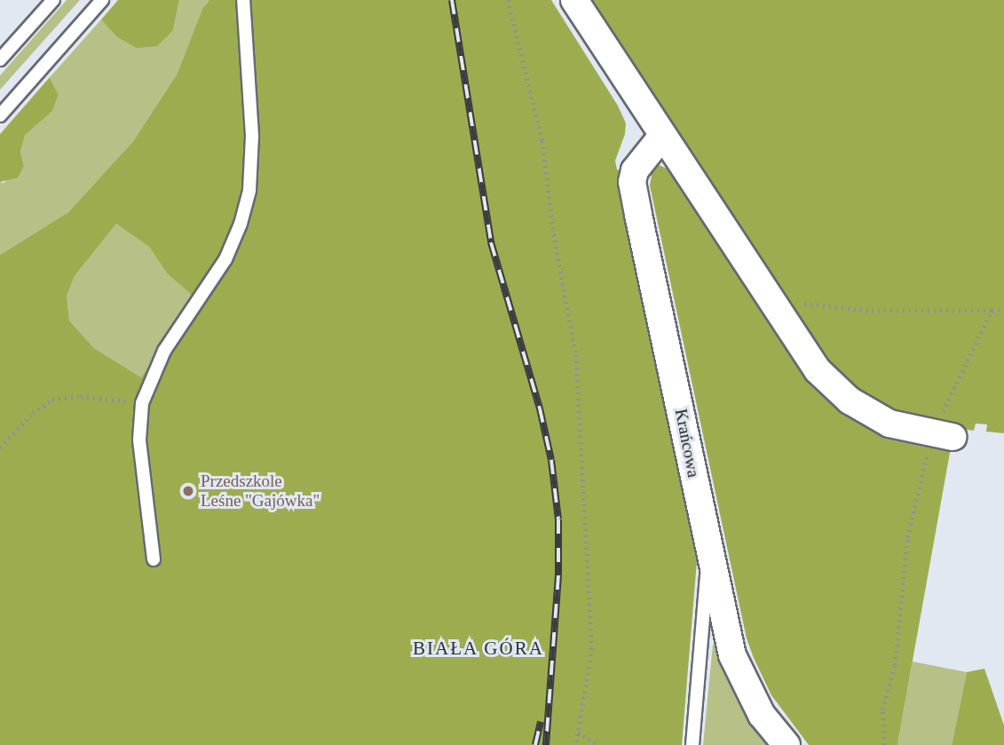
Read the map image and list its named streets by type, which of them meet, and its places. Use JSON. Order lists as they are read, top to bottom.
{
  "streets": {
    "street": ["Krańcowa"]
  },
  "districts": ["BIAŁA GÓRA"],
  "places": ["Przedszkole Leśne \"Gajówka\""]
}
